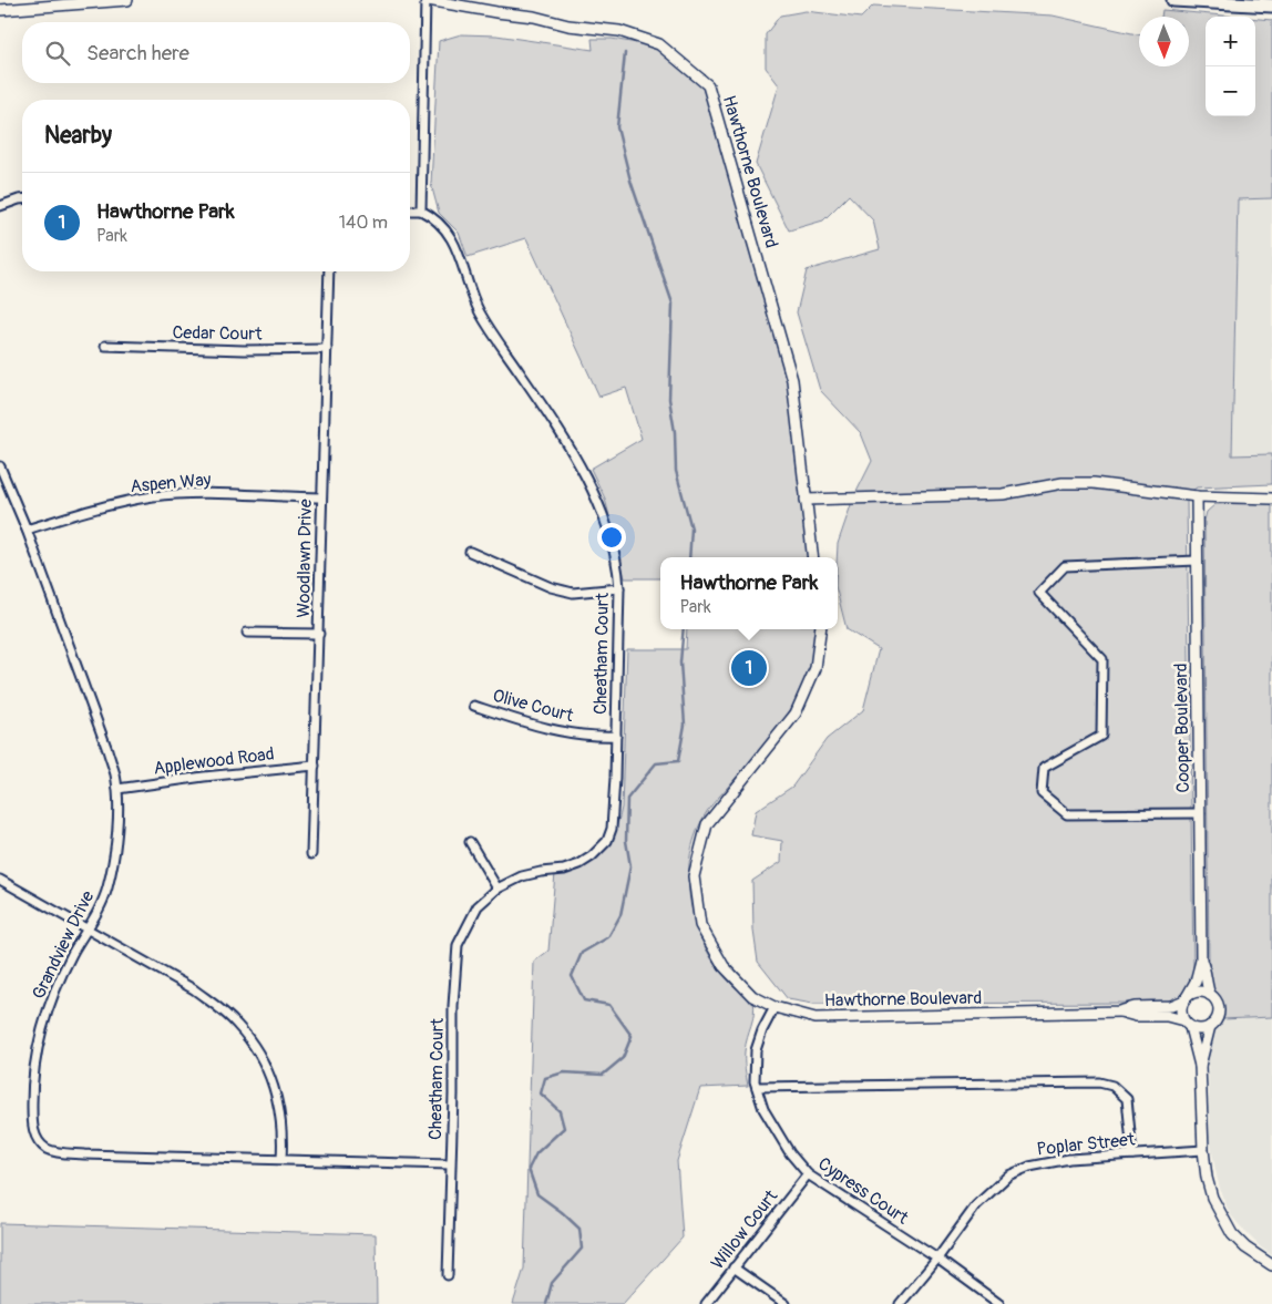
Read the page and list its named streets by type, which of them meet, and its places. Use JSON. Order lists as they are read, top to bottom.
{
  "streets": {
    "street": [
      "Hawthorne Boulevard",
      "Cedar Court",
      "Aspen Way",
      "Woodlawn Drive",
      "Cheatham Court",
      "Olive Court",
      "Cooper Boulevard",
      "Applewood Road",
      "Grandview Drive",
      "Poplar Street",
      "Cypress Court",
      "Willow Court"
    ]
  },
  "crossings": [
    ["Hawthorne Boulevard", "Cooper Boulevard"],
    ["Hawthorne Boulevard", "Cypress Court"],
    ["Cedar Court", "Woodlawn Drive"],
    ["Aspen Way", "Woodlawn Drive"],
    ["Aspen Way", "Grandview Drive"],
    ["Woodlawn Drive", "Applewood Road"],
    ["Cheatham Court", "Olive Court"],
    ["Cheatham Court", "Grandview Drive"],
    ["Applewood Road", "Grandview Drive"],
    ["Poplar Street", "Cypress Court"],
    ["Cypress Court", "Willow Court"]
  ],
  "north": "bottom",
  "page": {
    "map_buttons": ["+", "−"],
    "search": "Search here",
    "heading": "Nearby",
    "list": [
      {
        "mark": "1",
        "name": "Hawthorne Park",
        "note": "Park",
        "value": "140 m"
      }
    ],
    "popup": ["Hawthorne Park", "Park"],
    "pins": "1"
  }
}
